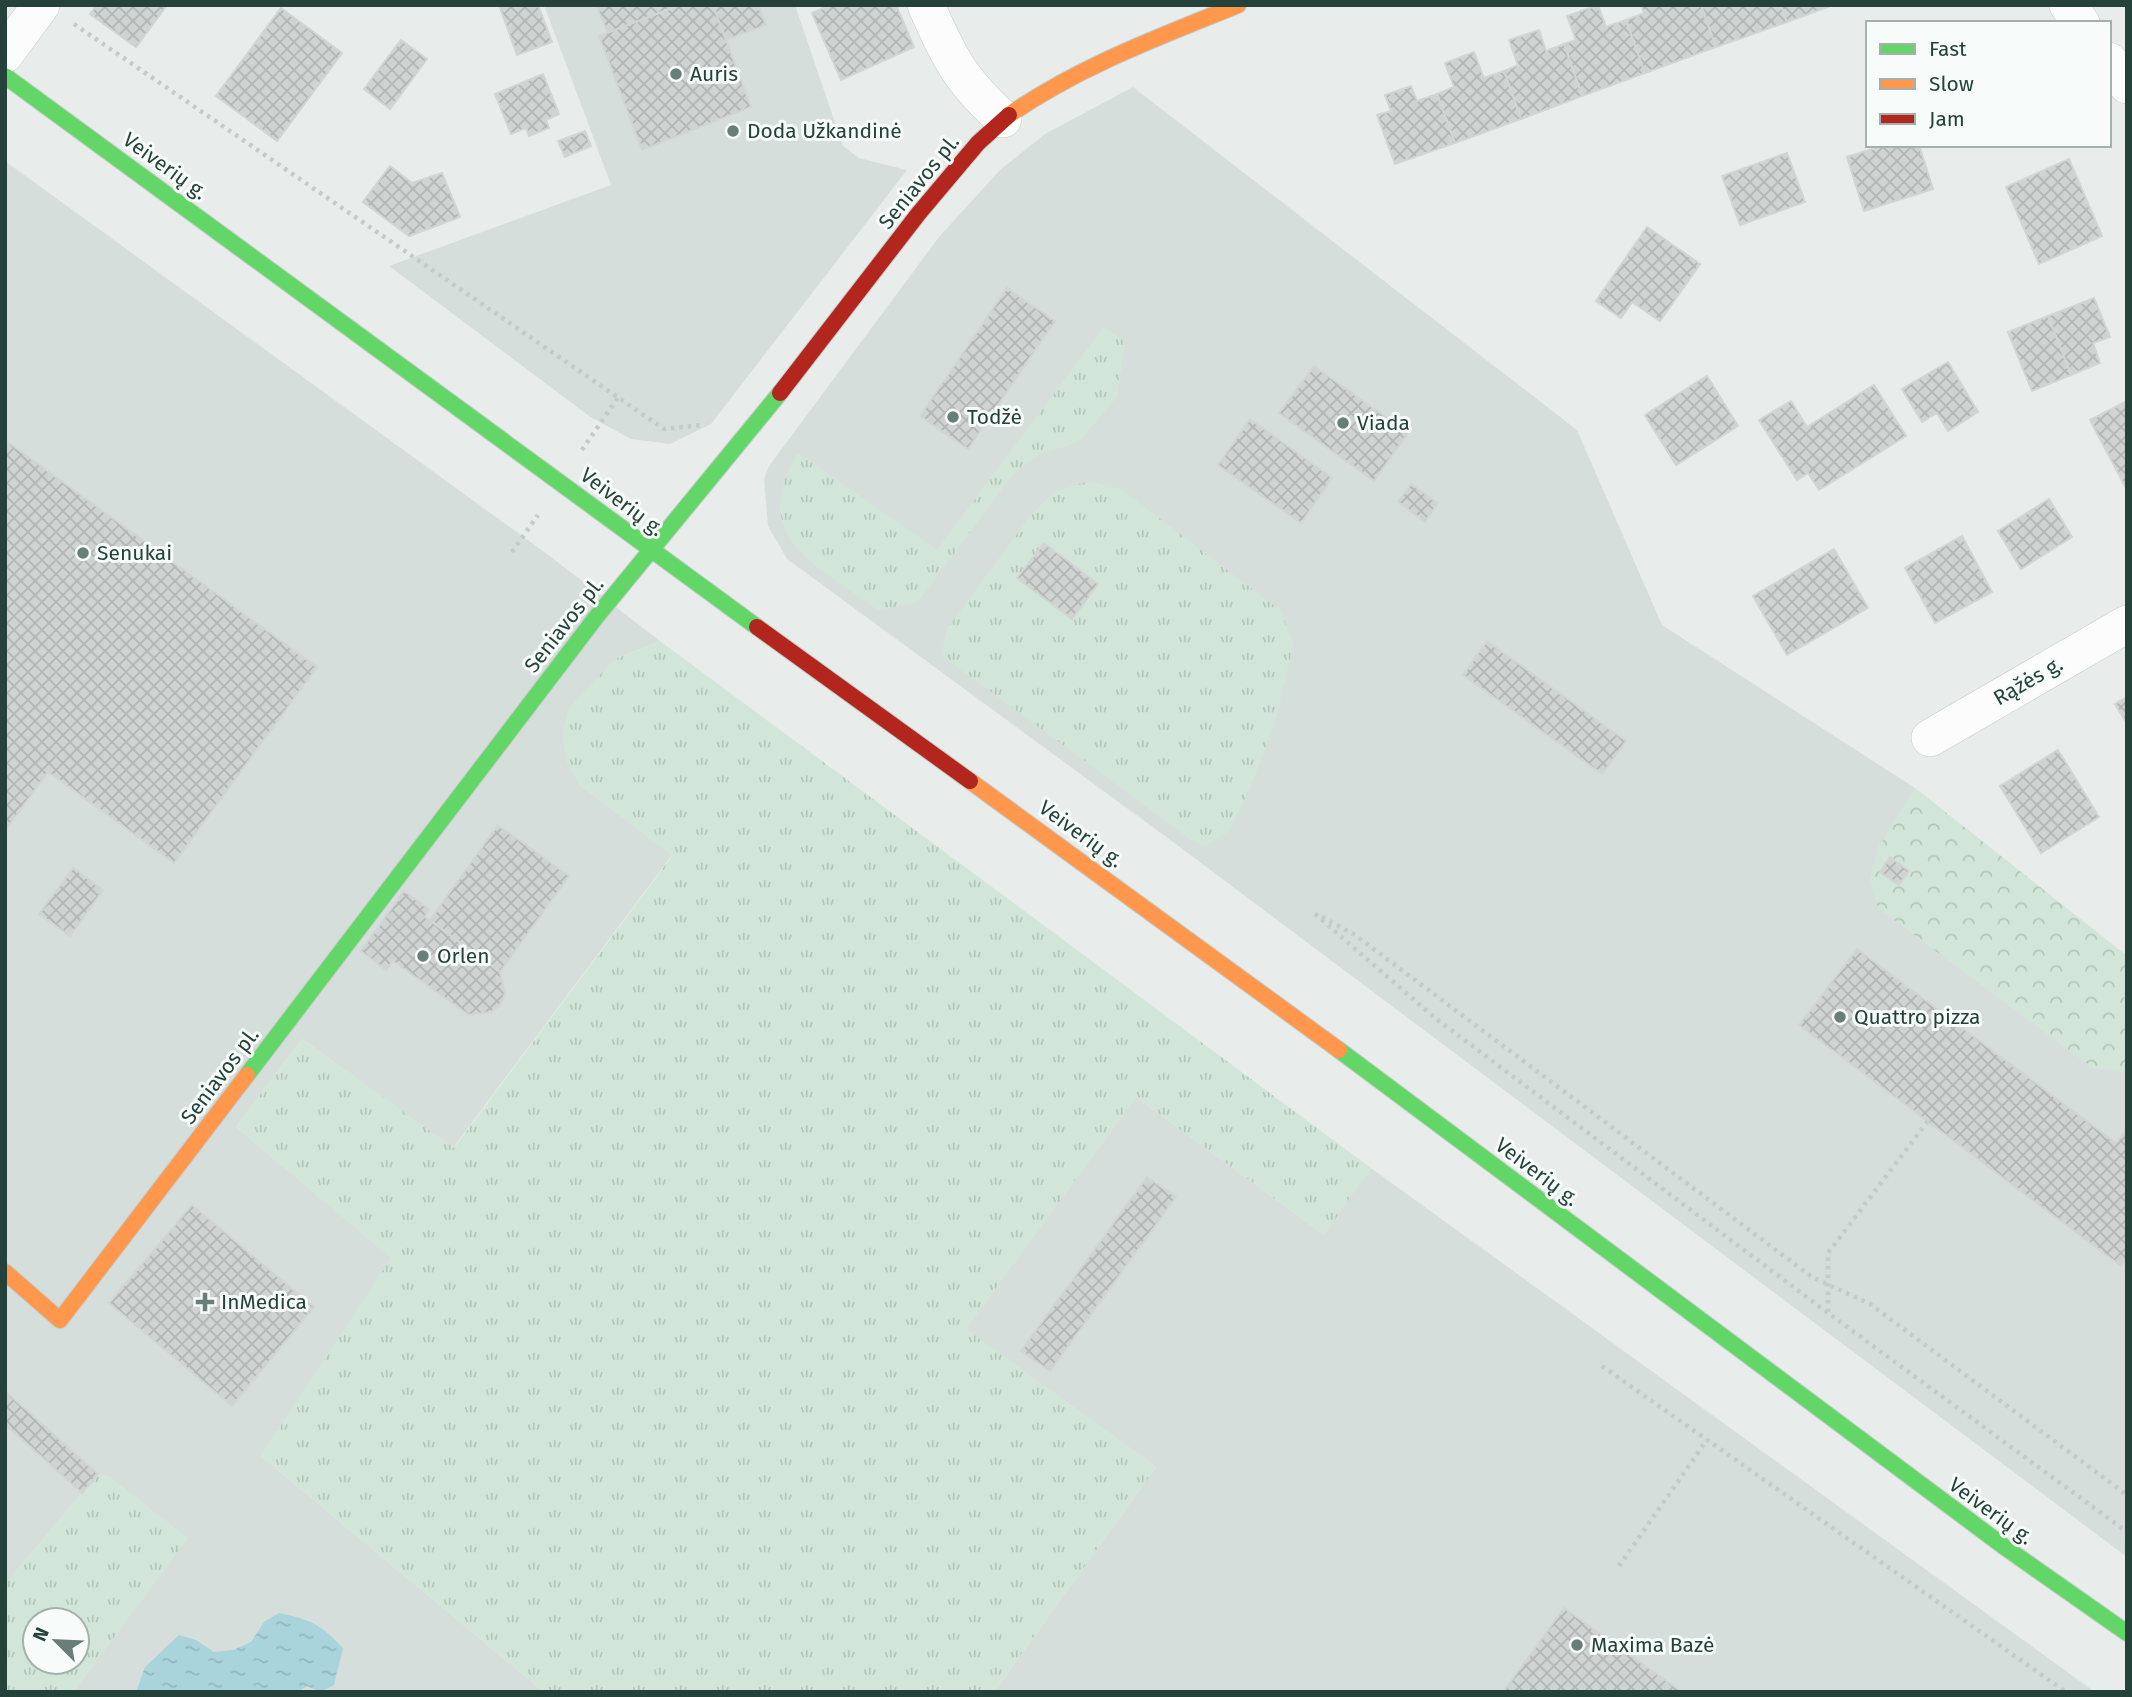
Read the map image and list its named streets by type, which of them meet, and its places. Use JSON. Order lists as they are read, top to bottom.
{
  "streets": {
    "main road": ["Veiverių g.", "Seniavos pl."],
    "street": ["Rąžės g."]
  },
  "crossings": [
    ["Veiverių g.", "Seniavos pl."]
  ],
  "places": {
    "other": [
      "Auris",
      "Doda Užkandinė",
      "Todžė",
      "Viada",
      "Senukai",
      "Orlen",
      "Quattro pizza",
      "Maxima Bazė"
    ],
    "health": ["InMedica"]
  },
  "legend": ["Fast", "Slow", "Jam"],
  "north": "top left"
}
